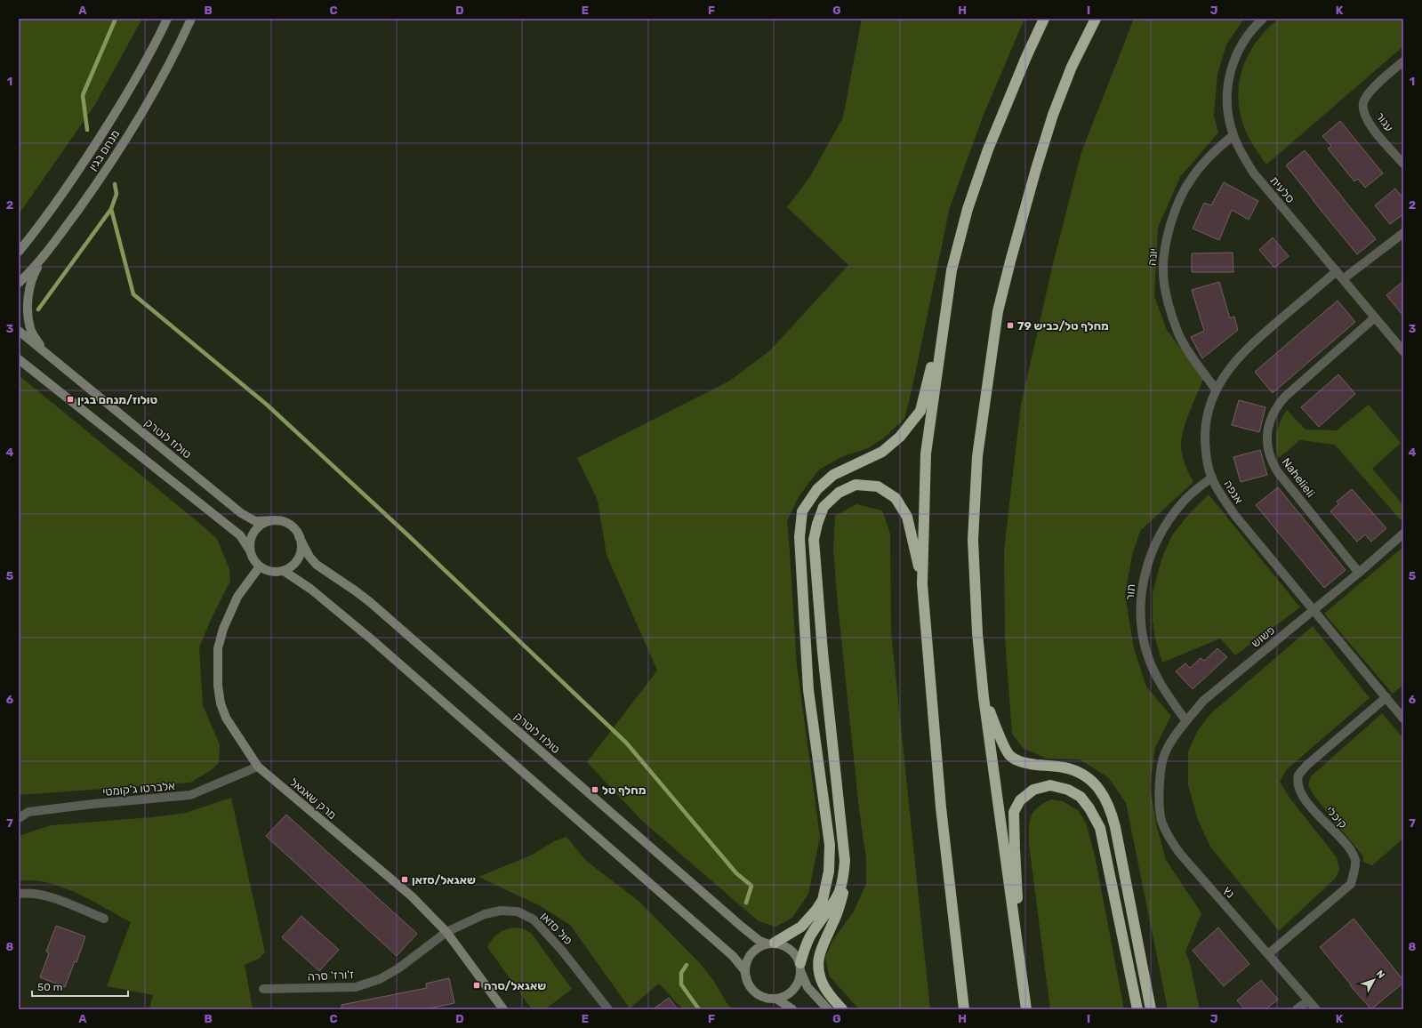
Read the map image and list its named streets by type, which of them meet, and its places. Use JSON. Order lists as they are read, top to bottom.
{
  "streets": {
    "main road": ["מנחם בגין", "טולוז לוטרק", "מרק שאגאל"],
    "street": [
      "עגור",
      "סלעית",
      "יונה",
      "Nahelieli",
      "אנפה",
      "תור",
      "פשוש",
      "אלברטו ג'קומטי",
      "קיכלי",
      "נץ",
      "פול סזאן",
      "ז'ורז' סרה"
    ]
  },
  "crossings": [
    ["סלעית", "יונה"],
    ["סלעית", "Nahelieli"],
    ["סלעית", "אנפה"],
    ["יונה", "אנפה"],
    ["טולוז לוטרק", "מרק שאגאל"],
    ["Nahelieli", "פשוש"],
    ["אנפה", "תור"],
    ["אנפה", "פשוש"],
    ["אנפה", "קיכלי"],
    ["תור", "פשוש"],
    ["פשוש", "נץ"],
    ["אלברטו ג'קומטי", "מרק שאגאל"],
    ["מרק שאגאל", "פול סזאן"],
    ["מרק שאגאל", "ז'ורז' סרה"],
    ["קיכלי", "נץ"],
    ["פול סזאן", "ז'ורז' סרה"]
  ],
  "places": {
    "transit": [
      "מחלף טל/כביש 79",
      "טולוז/מנחם בגין",
      "מחלף טל",
      "שאגאל/סזאן",
      "שאגאל/סרה"
    ]
  },
  "scale_bar": "50 m",
  "north": "top right",
  "grid": {
    "columns": [
      "A",
      "B",
      "C",
      "D",
      "E",
      "F",
      "G",
      "H",
      "I",
      "J",
      "K"
    ],
    "rows": [
      "1",
      "2",
      "3",
      "4",
      "5",
      "6",
      "7",
      "8"
    ]
  }
}
